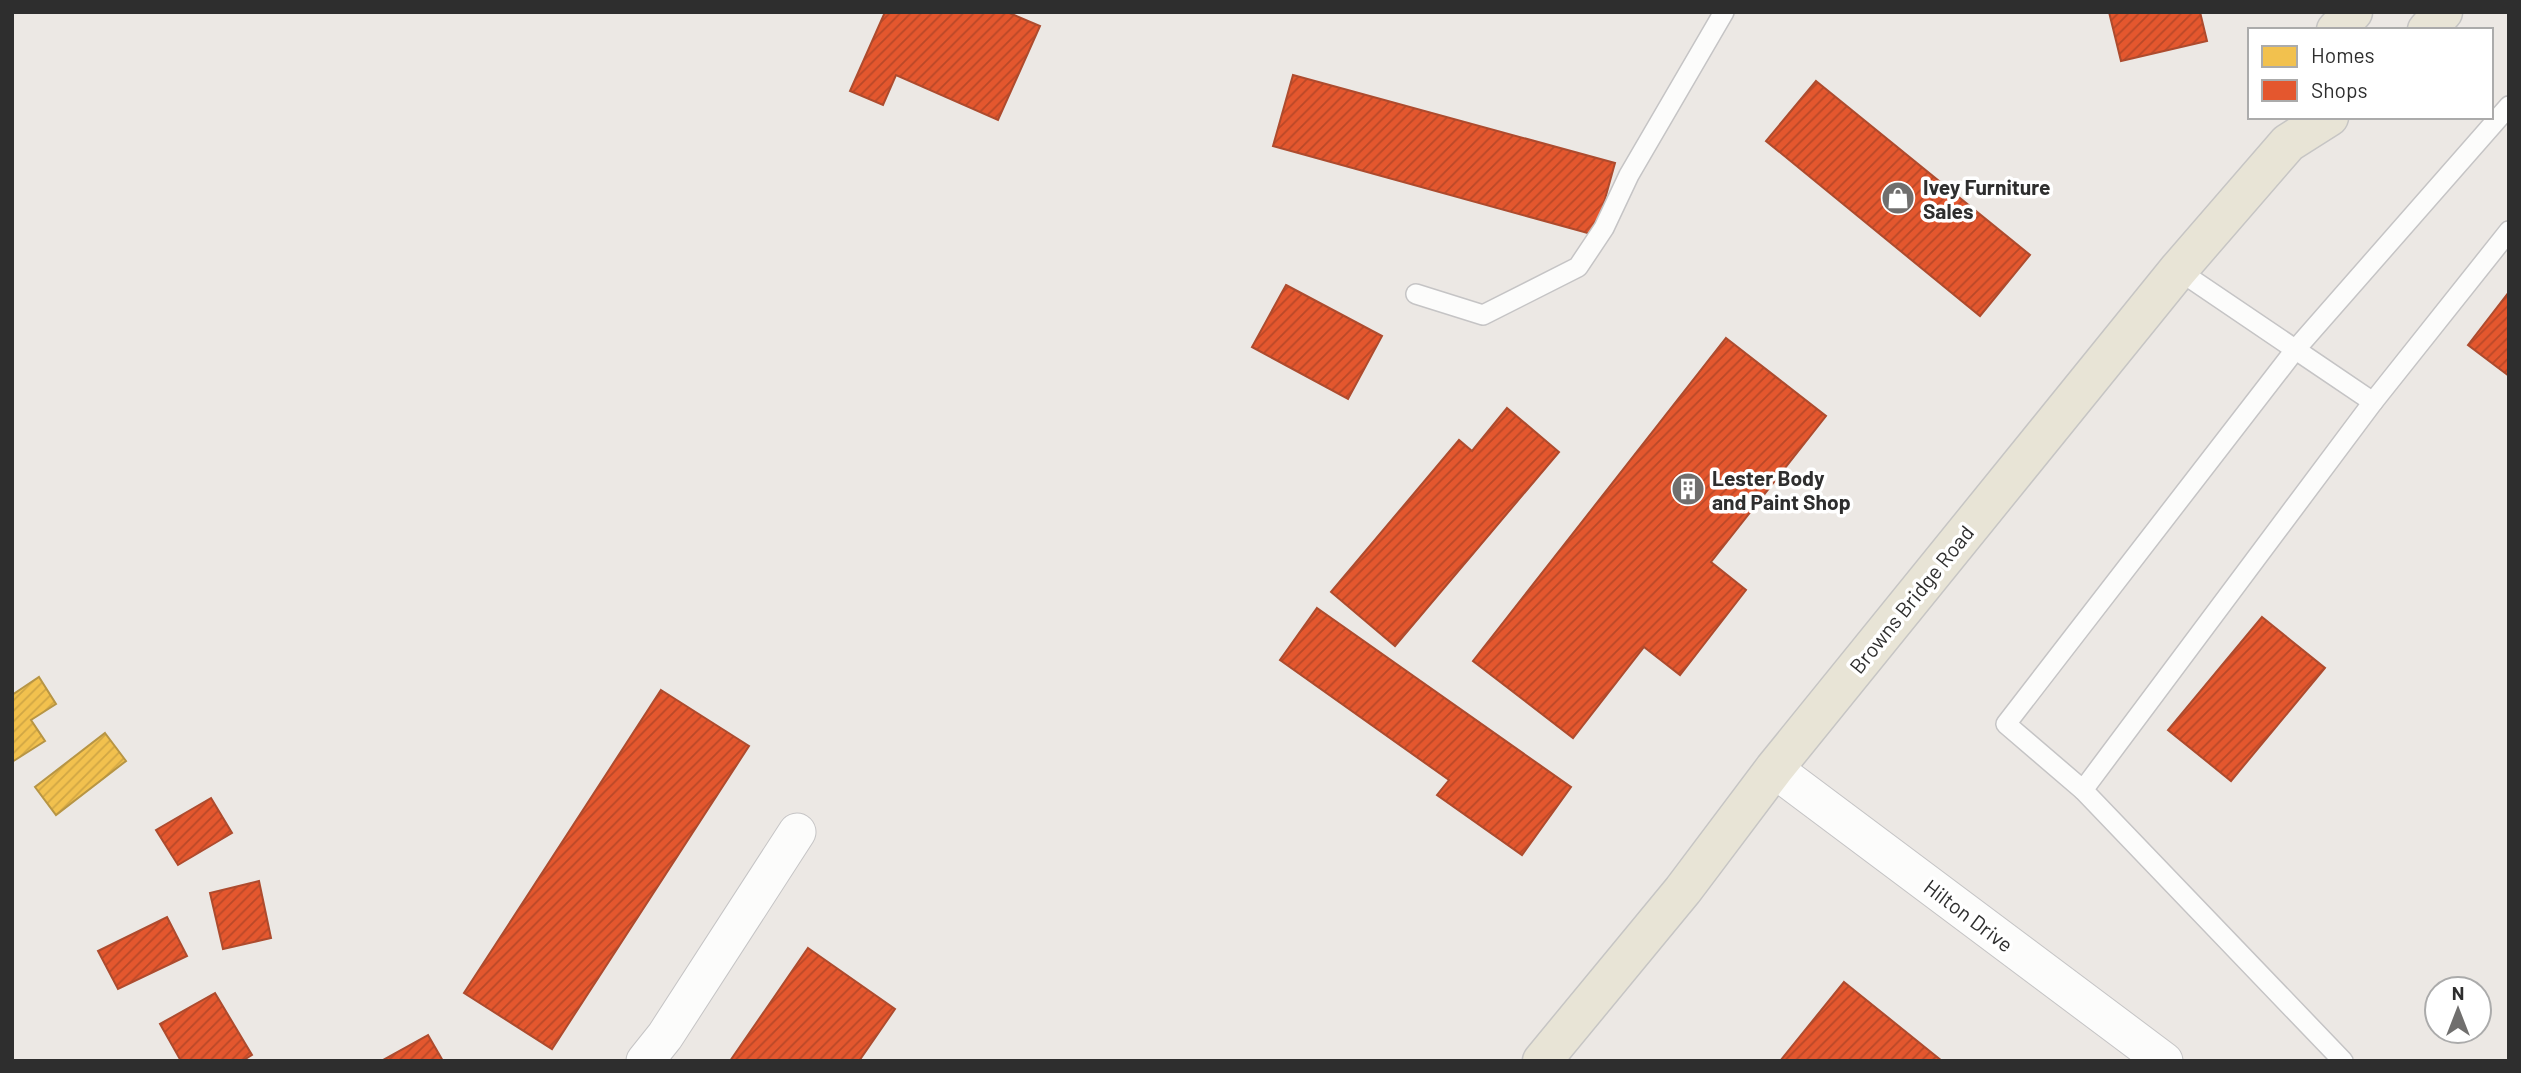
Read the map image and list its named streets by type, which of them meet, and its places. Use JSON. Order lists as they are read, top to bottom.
{
  "streets": {
    "main road": ["Browns Bridge Road"],
    "street": ["Hilton Drive"]
  },
  "crossings": [
    ["Browns Bridge Road", "Hilton Drive"]
  ],
  "places": {
    "shop": ["Ivey Furniture Sales"],
    "building": ["Lester Body and Paint Shop"]
  },
  "legend": ["Homes", "Shops"],
  "north": "top"
}
